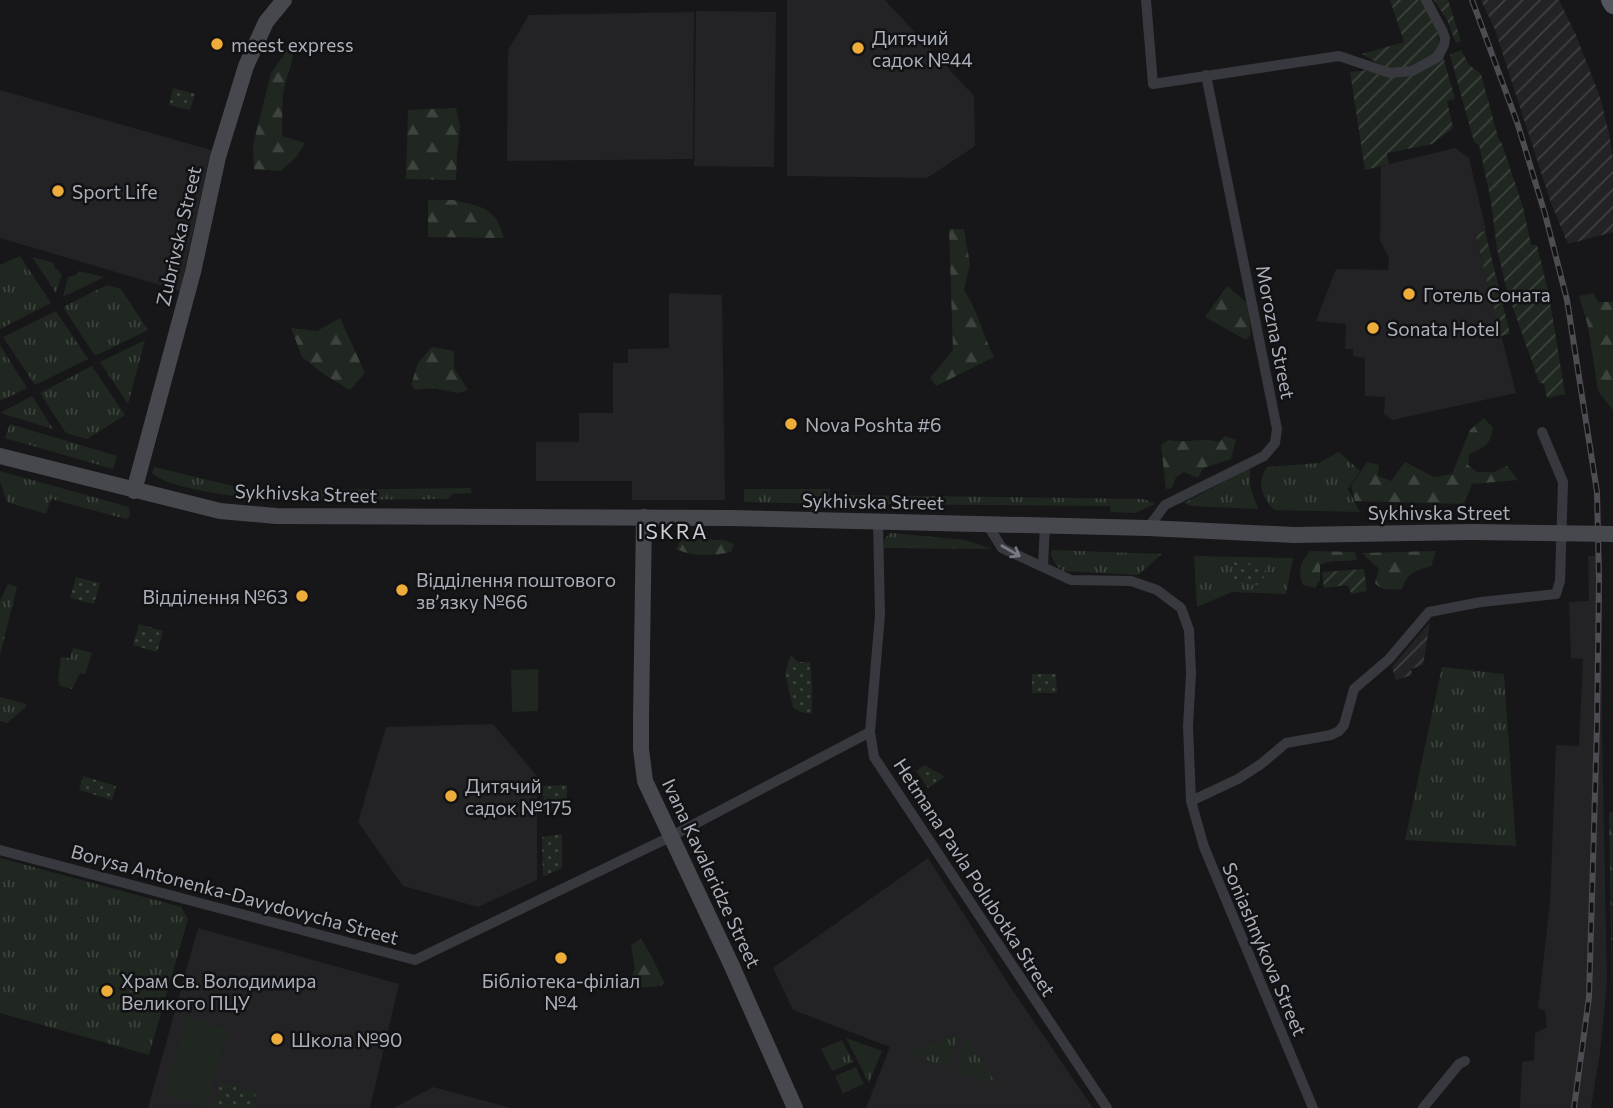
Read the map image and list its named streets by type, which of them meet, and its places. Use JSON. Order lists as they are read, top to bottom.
{
  "streets": {
    "main road": ["Zubrivska Street", "Sykhivska Street", "Ivana Kavaleridze Street"],
    "street": [
      "Morozna Street",
      "Hetmana Pavla Polubotka Street",
      "Borysa Antonenka-Davydovycha Street",
      "Soniashnykova Street"
    ]
  },
  "crossings": [
    ["Zubrivska Street", "Sykhivska Street"],
    ["Morozna Street", "Sykhivska Street"],
    ["Sykhivska Street", "Ivana Kavaleridze Street"],
    ["Sykhivska Street", "Hetmana Pavla Polubotka Street"],
    ["Sykhivska Street", "Soniashnykova Street"],
    ["Ivana Kavaleridze Street", "Borysa Antonenka-Davydovycha Street"],
    ["Hetmana Pavla Polubotka Street", "Borysa Antonenka-Davydovycha Street"]
  ],
  "districts": ["ISKRA"],
  "places": [
    "meest express",
    "Дитячий садок №44",
    "Sport Life",
    "Готель Соната",
    "Sonata Hotel",
    "Nova Poshta #6",
    "Відділення поштового зв’язку №66",
    "Відділення №63",
    "Дитячий садок №175",
    "Бібліотека-філіал №4",
    "Храм Св. Володимира Великого ПЦУ",
    "Школа №90"
  ]
}
